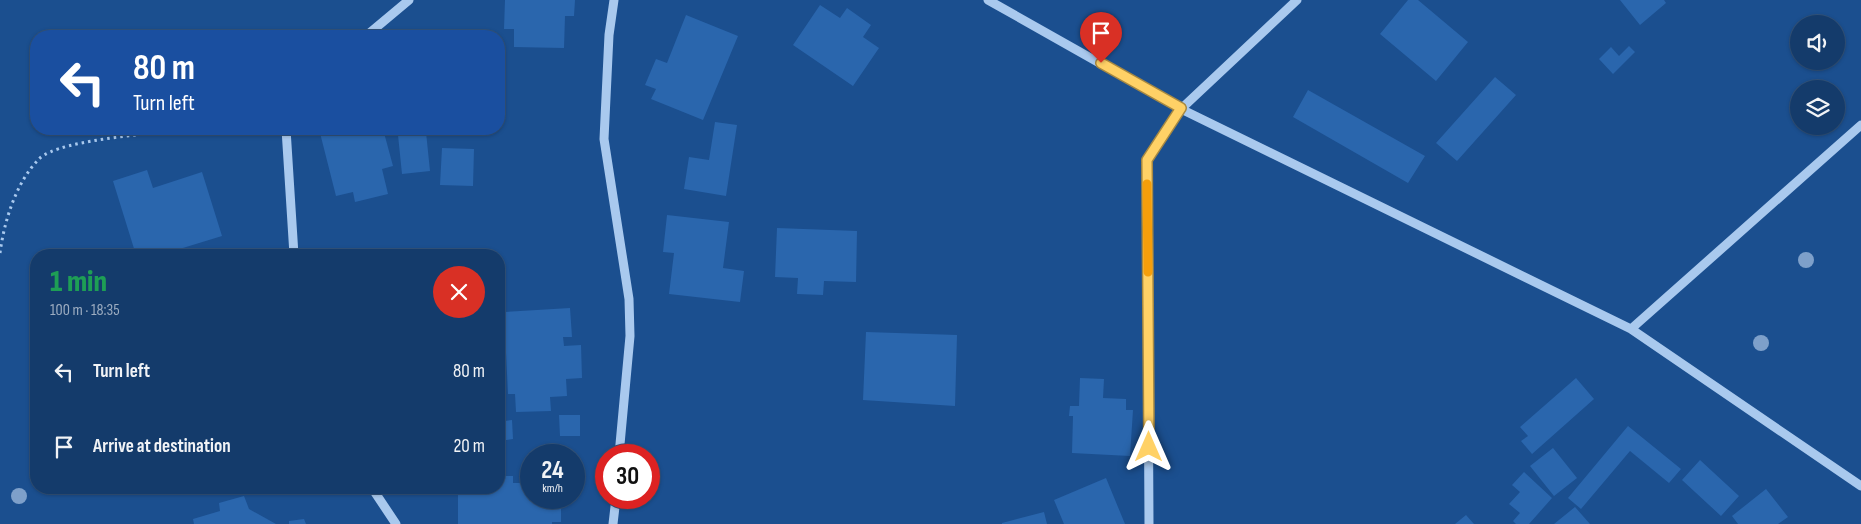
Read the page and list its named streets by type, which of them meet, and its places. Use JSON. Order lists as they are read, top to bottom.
{
  "page": {
    "turn": ["80 m", "Turn left"],
    "heading": ["1 min", "100 m · 18:35"],
    "list": [
      {
        "name": "Turn left",
        "value": "80 m"
      },
      {
        "name": "Arrive at destination",
        "value": "20 m"
      }
    ],
    "speed": "24 km/h",
    "limit": "30"
  }
}
